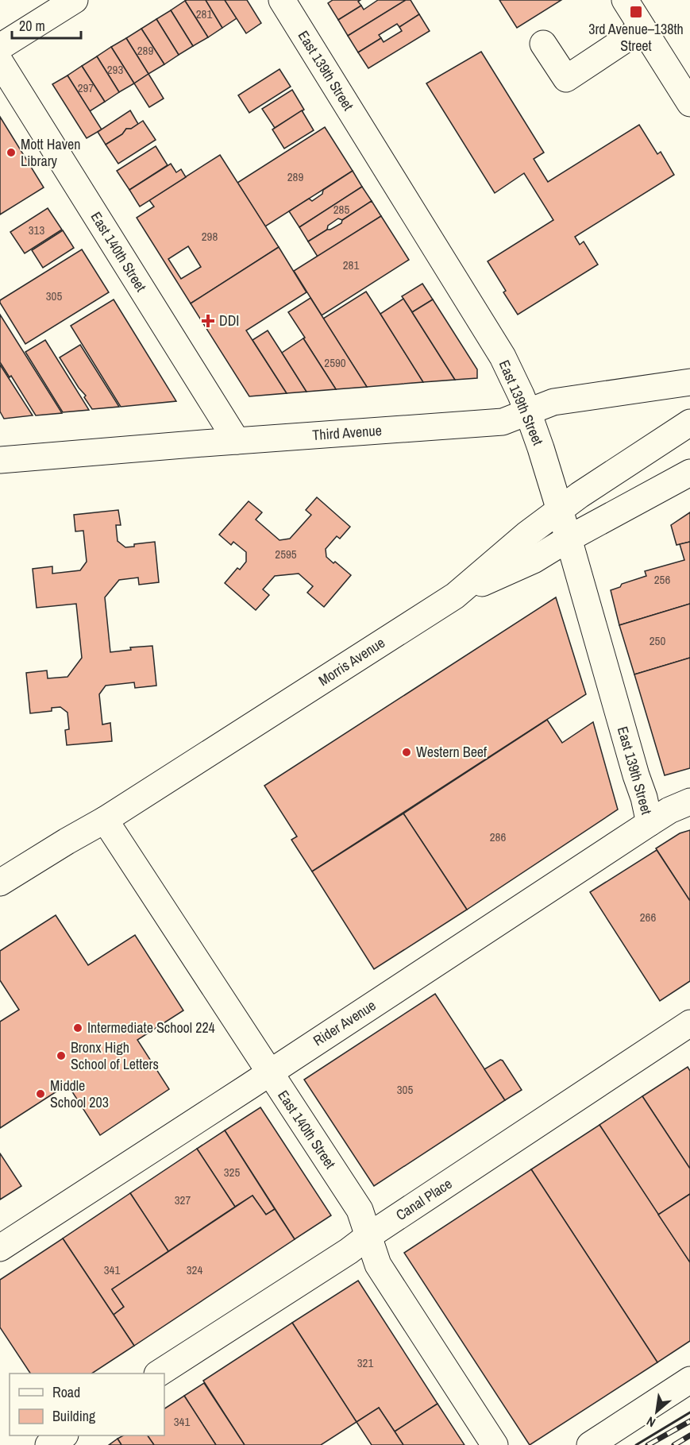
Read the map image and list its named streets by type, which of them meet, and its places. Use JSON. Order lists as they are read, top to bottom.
{
  "streets": {
    "street": [
      "East 139th Street",
      "East 140th Street",
      "Third Avenue",
      "Morris Avenue",
      "Rider Avenue",
      "Canal Place"
    ]
  },
  "crossings": [
    ["East 139th Street", "Third Avenue"],
    ["East 139th Street", "Morris Avenue"],
    ["East 139th Street", "Rider Avenue"],
    ["East 140th Street", "Third Avenue"],
    ["East 140th Street", "Morris Avenue"],
    ["East 140th Street", "Rider Avenue"],
    ["East 140th Street", "Canal Place"]
  ],
  "places": {
    "transit": ["3rd Avenue–138th Street"],
    "other": [
      "Mott Haven Library",
      "Western Beef",
      "Intermediate School 224",
      "Bronx High School of Letters",
      "Middle School 203"
    ],
    "health": ["DDI"]
  },
  "house_numbers": [
    "281",
    "289",
    "293",
    "297",
    "289",
    "285",
    "313",
    "298",
    "281",
    "305",
    "2590",
    "2595",
    "256",
    "250",
    "286",
    "266",
    "305",
    "325",
    "327",
    "341",
    "324",
    "321",
    "341"
  ],
  "legend": ["Road", "Building"],
  "scale_bar": "20 m",
  "north": "bottom left"
}
